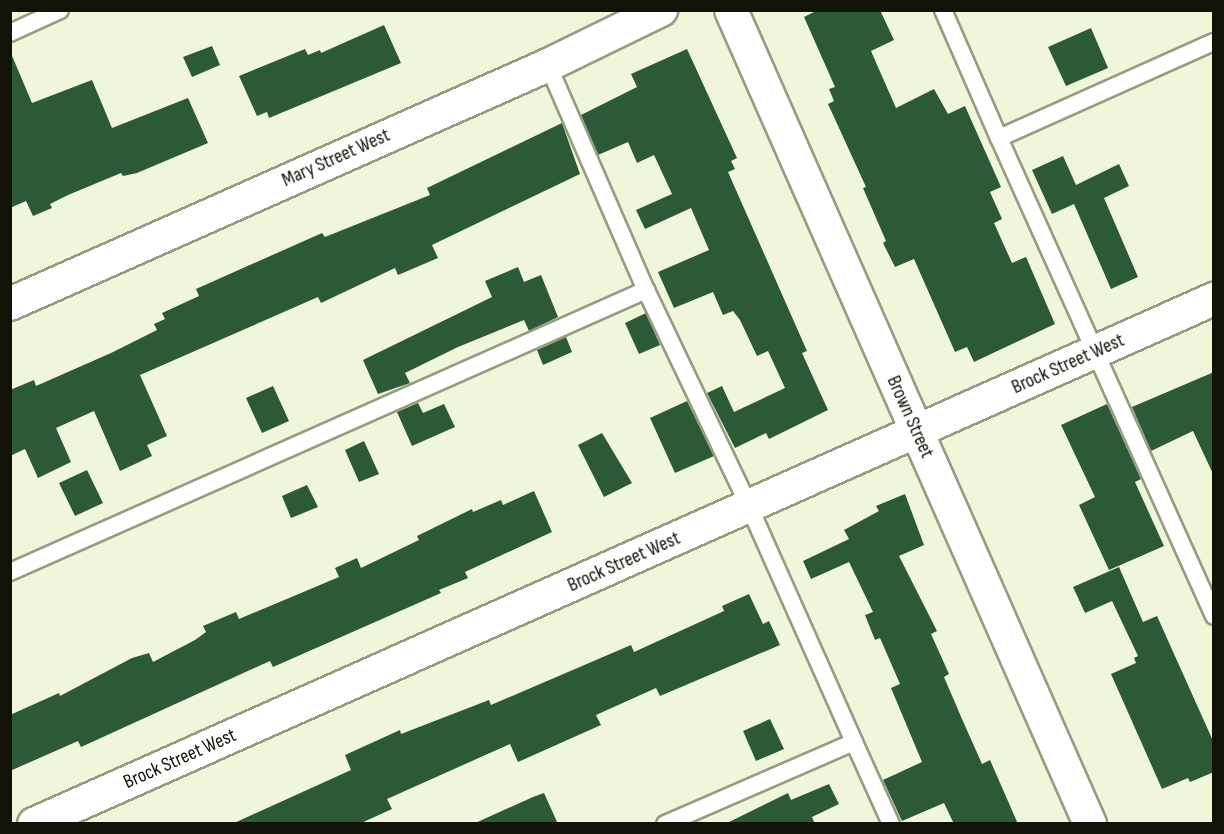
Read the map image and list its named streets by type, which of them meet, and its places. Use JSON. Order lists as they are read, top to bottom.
{
  "streets": {
    "street": ["Mary Street West", "Brock Street West", "Brown Street"]
  },
  "crossings": [
    ["Brock Street West", "Brown Street"]
  ]
}
